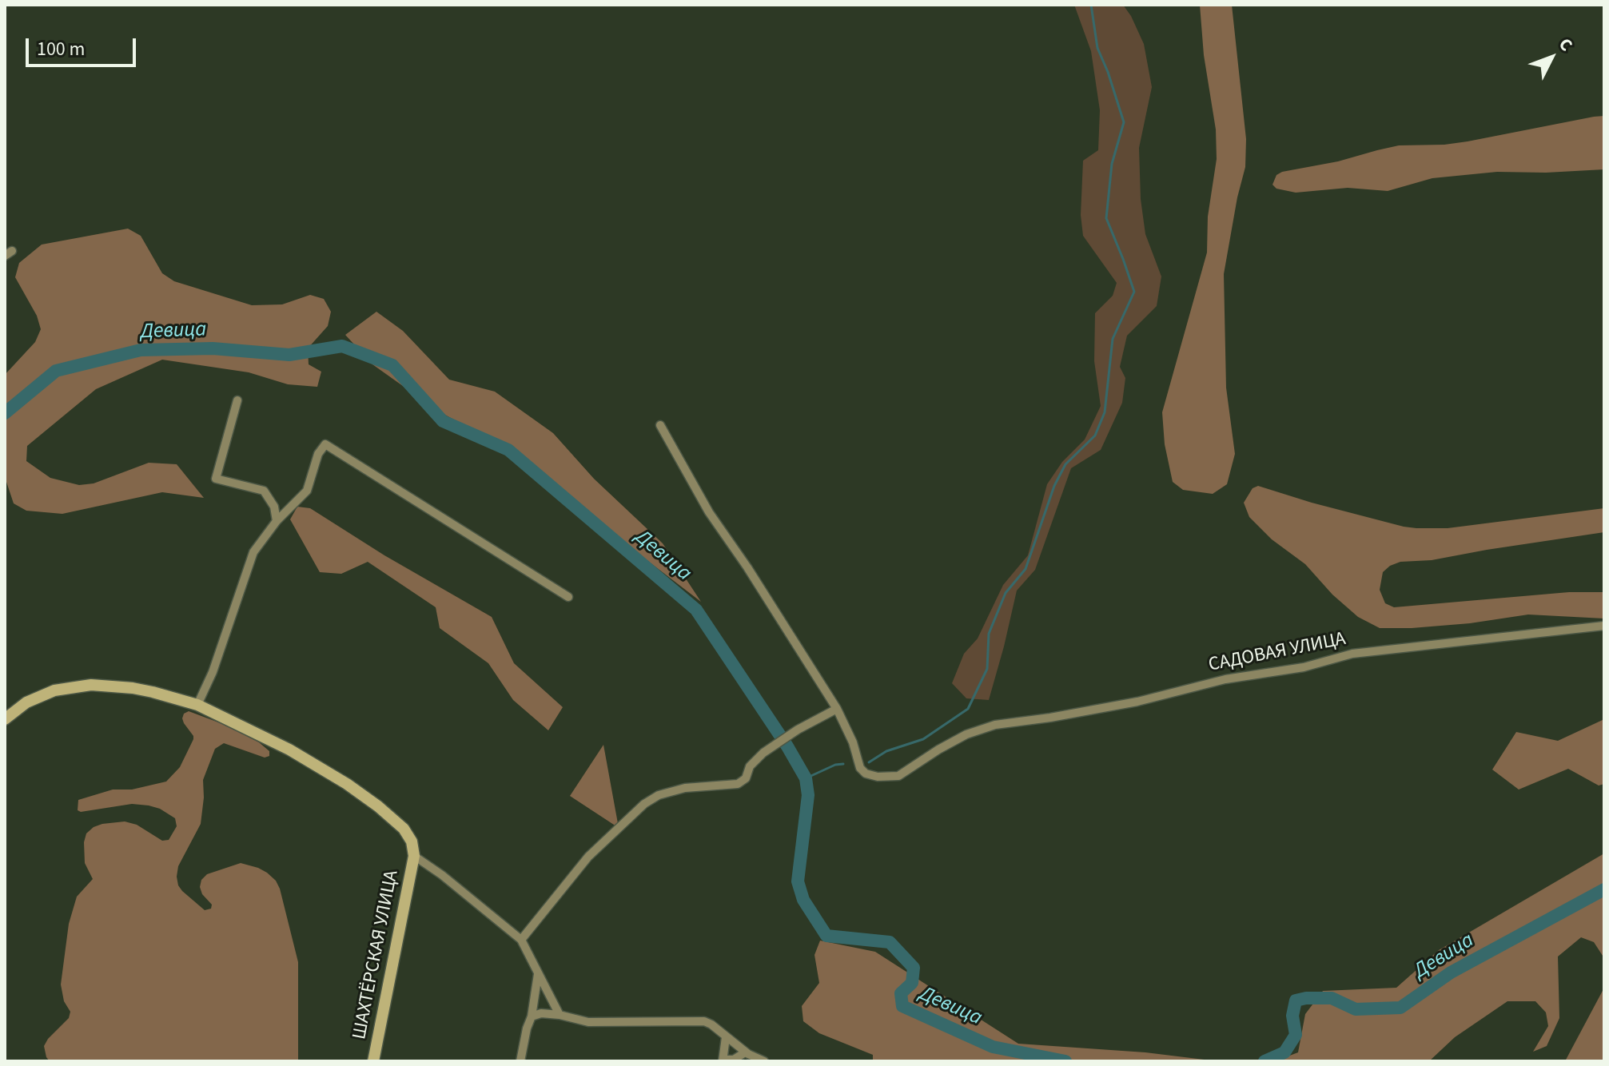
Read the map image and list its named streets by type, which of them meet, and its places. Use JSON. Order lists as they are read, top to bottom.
{
  "streets": {
    "street": ["САДОВАЯ УЛИЦА", "ШАХТЁРСКАЯ УЛИЦА"]
  },
  "water": ["Девица"],
  "scale_bar": "100 m",
  "north": "top right"
}
